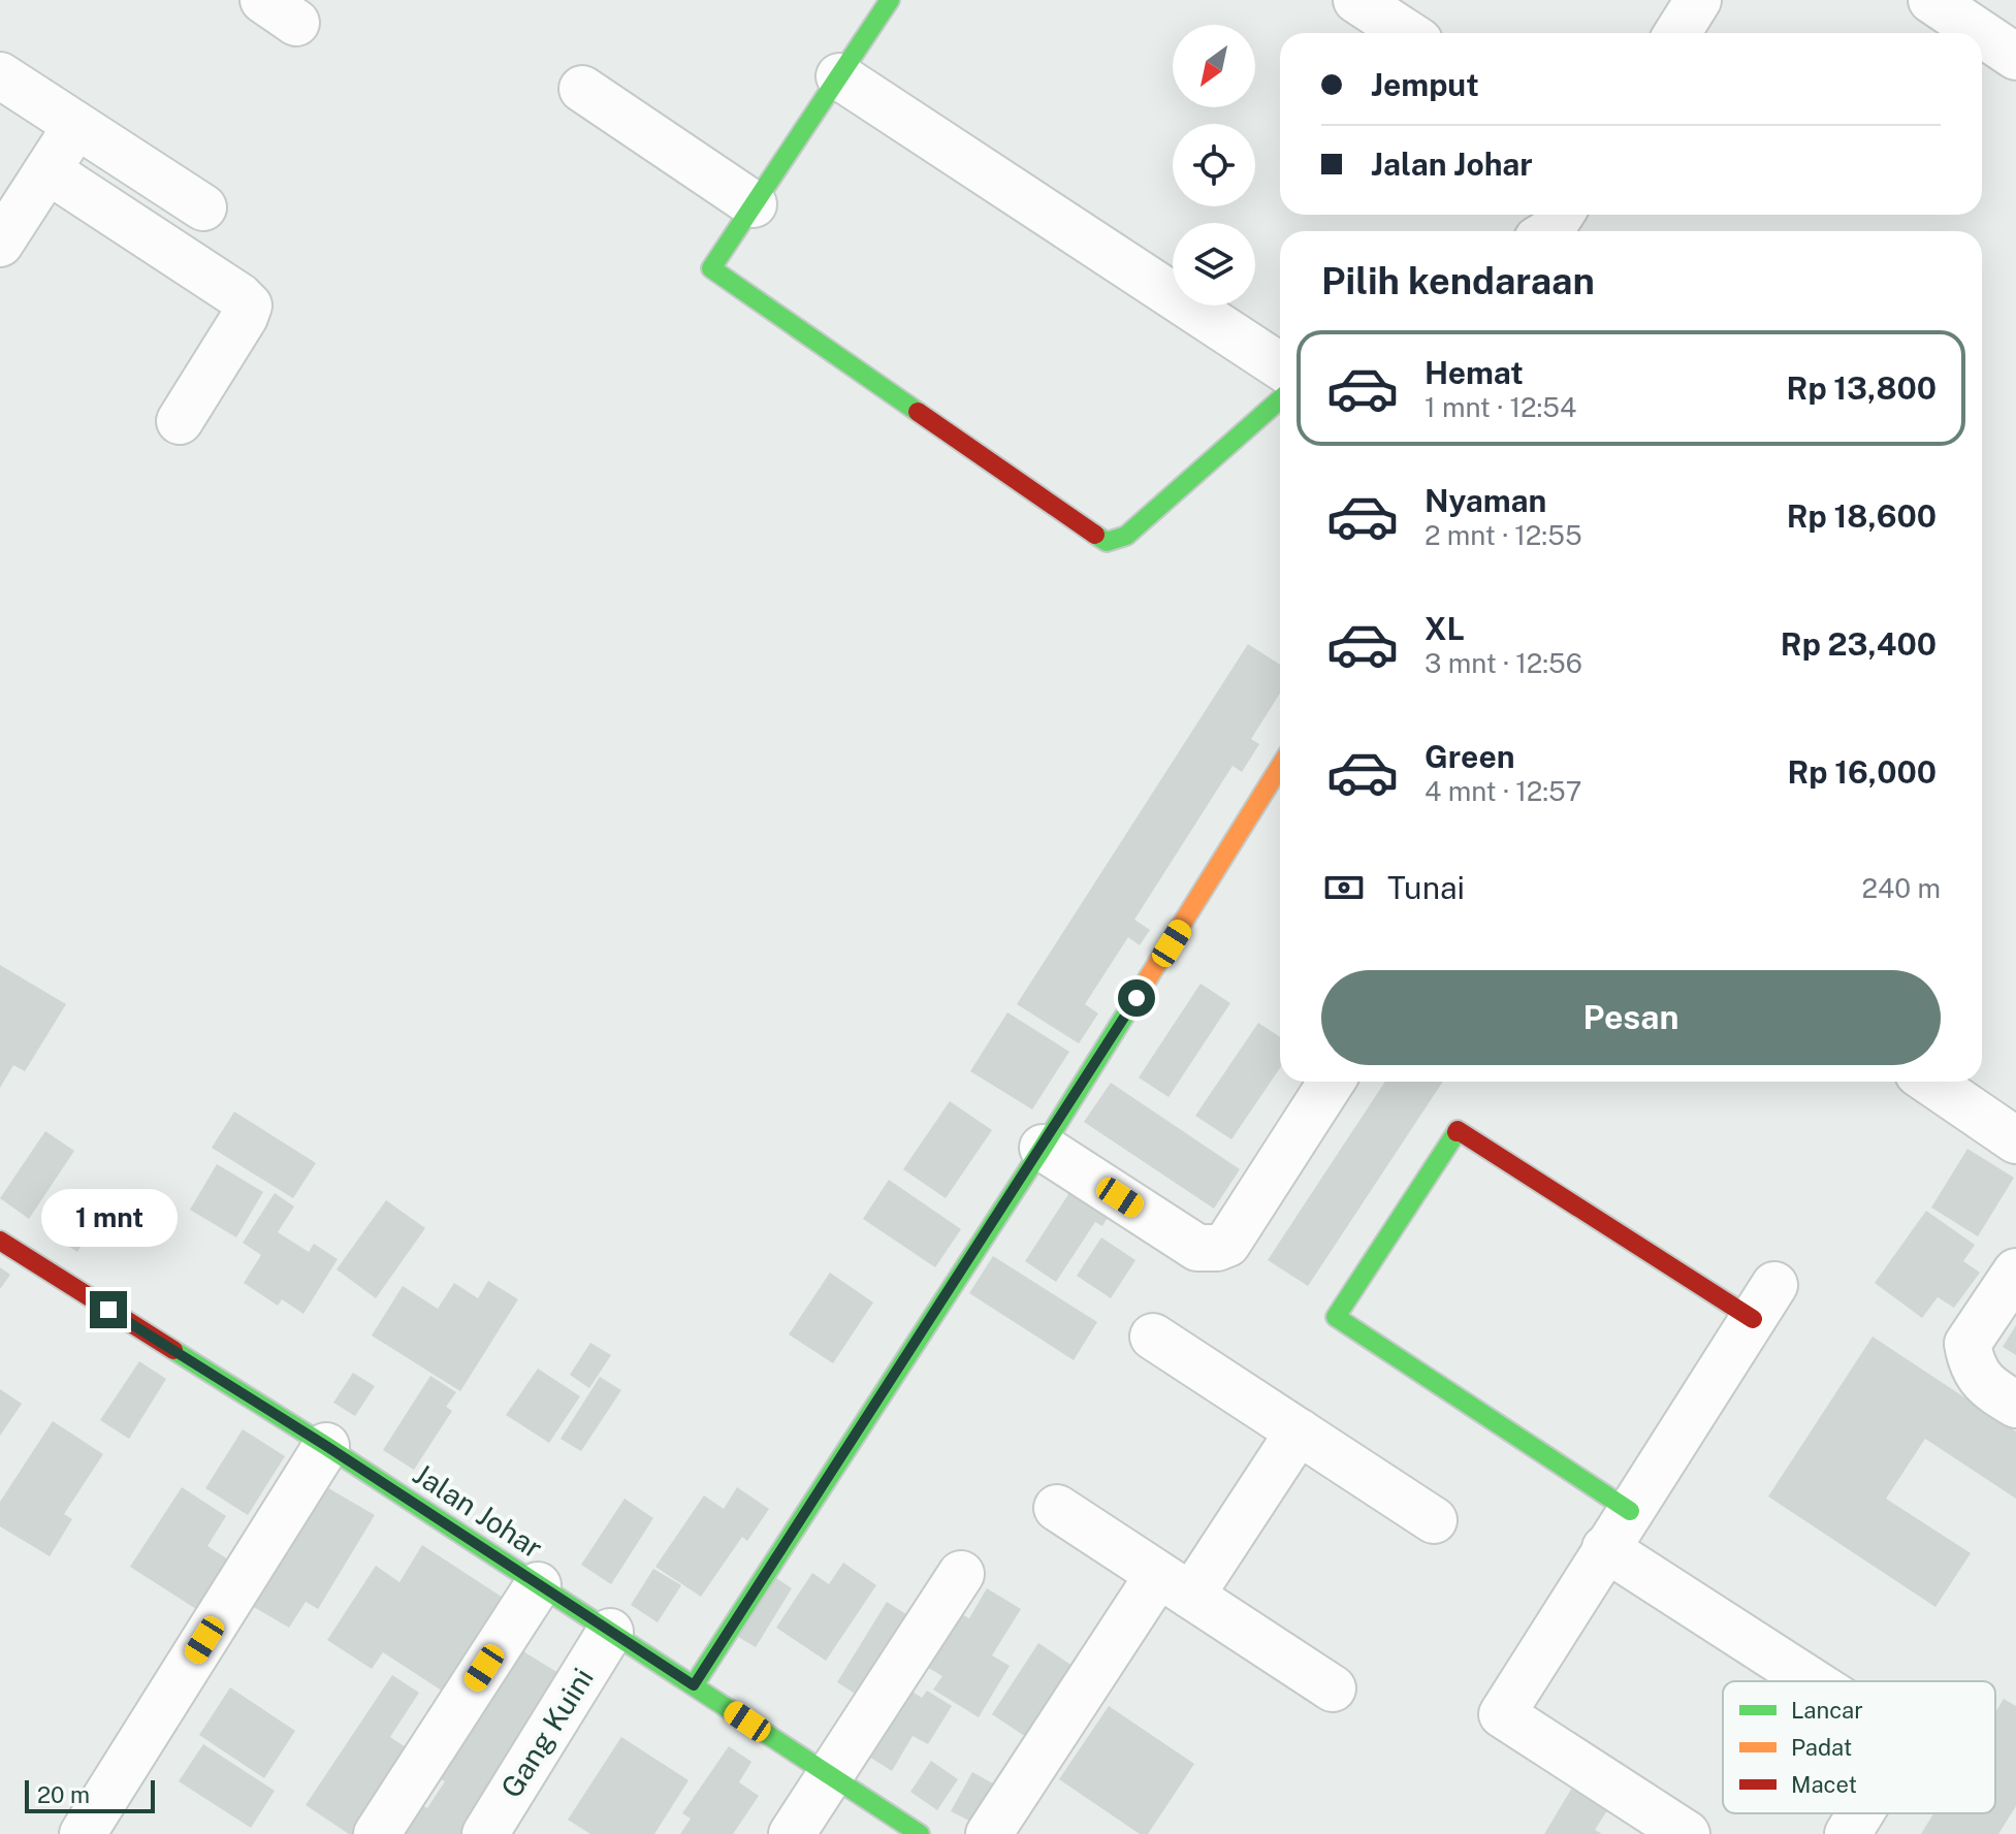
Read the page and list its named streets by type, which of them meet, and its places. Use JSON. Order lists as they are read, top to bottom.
{
  "streets": {
    "street": ["Jalan Johar", "Gang Kuini"]
  },
  "crossings": [
    ["Jalan Johar", "Gang Kuini"]
  ],
  "legend": ["Lancar", "Padat", "Macet"],
  "scale_bar": "20 m",
  "north": "bottom left",
  "page": {
    "banner": ["Jemput", "Jalan Johar"],
    "heading": "Pilih kendaraan",
    "list": [
      {
        "name": "Hemat",
        "note": "1 mnt · 12:54",
        "value": "Rp 13,800"
      },
      {
        "name": "Nyaman",
        "note": "2 mnt · 12:55",
        "value": "Rp 18,600"
      },
      {
        "name": "XL",
        "note": "3 mnt · 12:56",
        "value": "Rp 23,400"
      },
      {
        "name": "Green",
        "note": "4 mnt · 12:57",
        "value": "Rp 16,000"
      }
    ],
    "pay": ["Tunai", "240 m"],
    "buttons": "Pesan",
    "bubble": "1 mnt",
    "scale": "20 m"
  }
}
